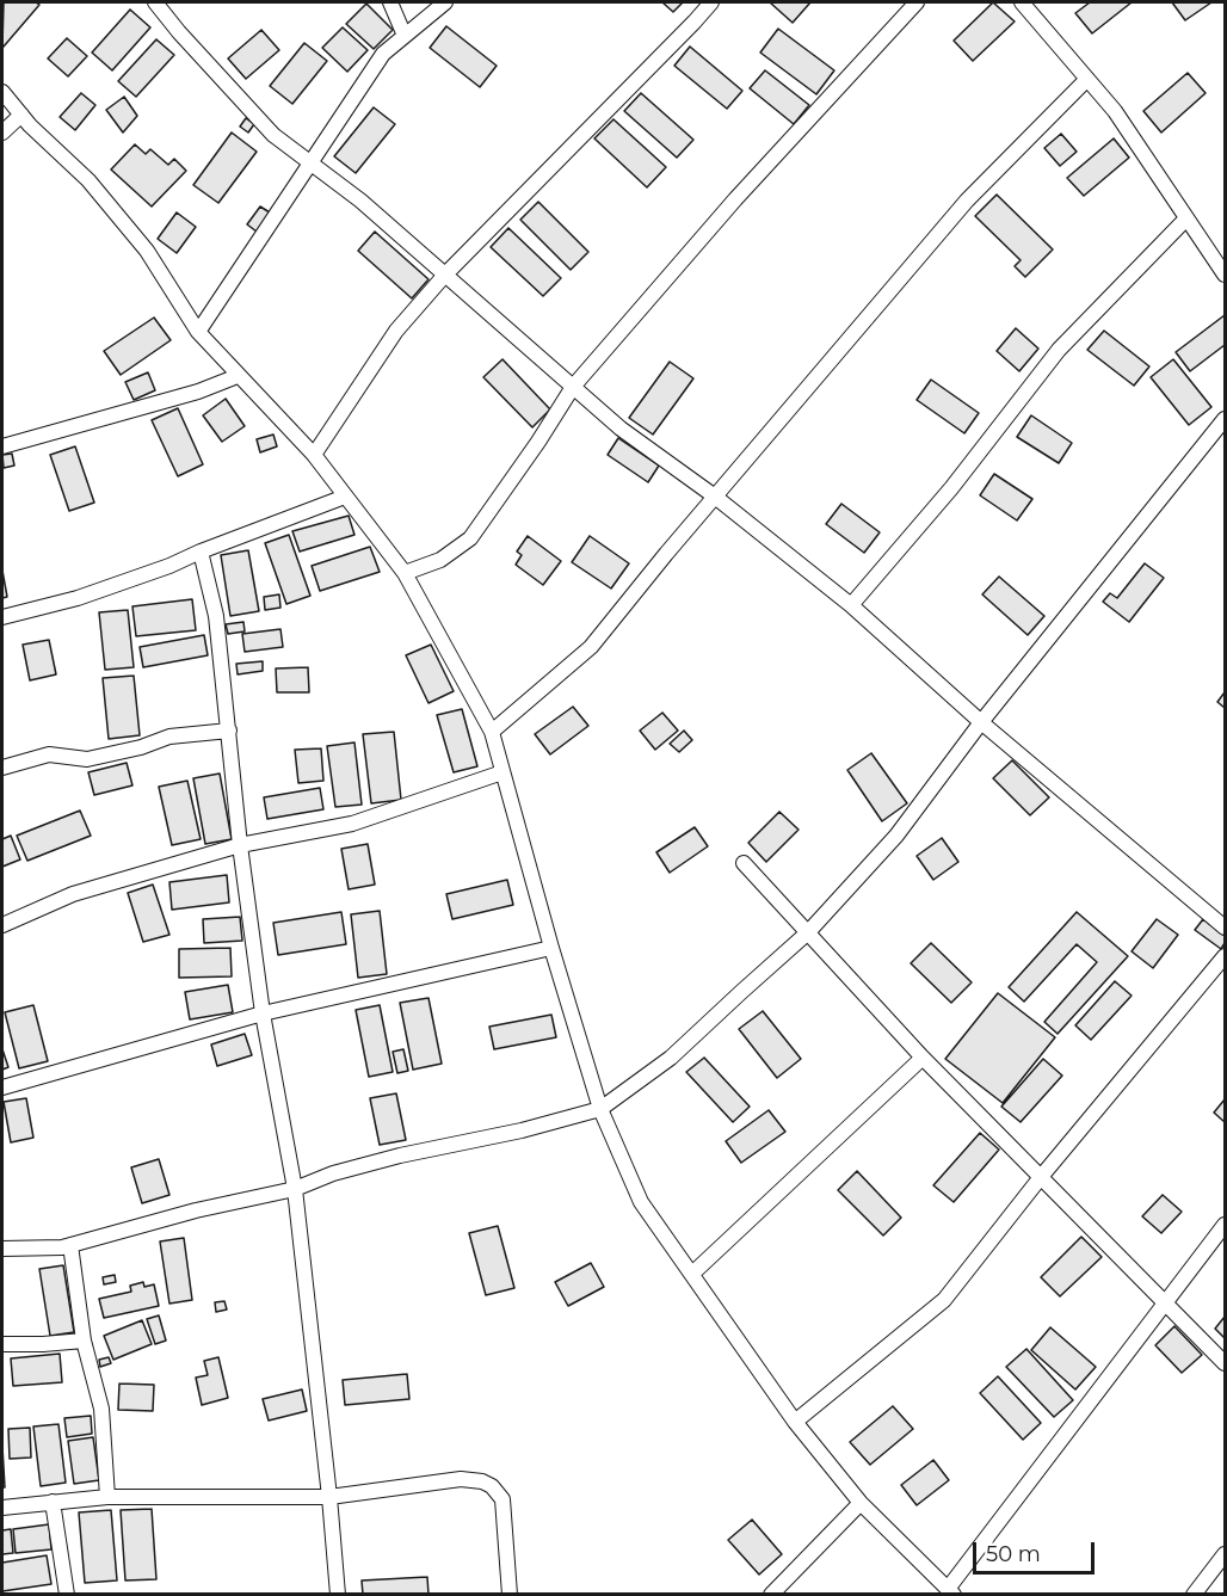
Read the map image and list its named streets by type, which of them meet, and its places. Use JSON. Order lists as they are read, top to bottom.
{
  "scale_bar": "50 m"
}
